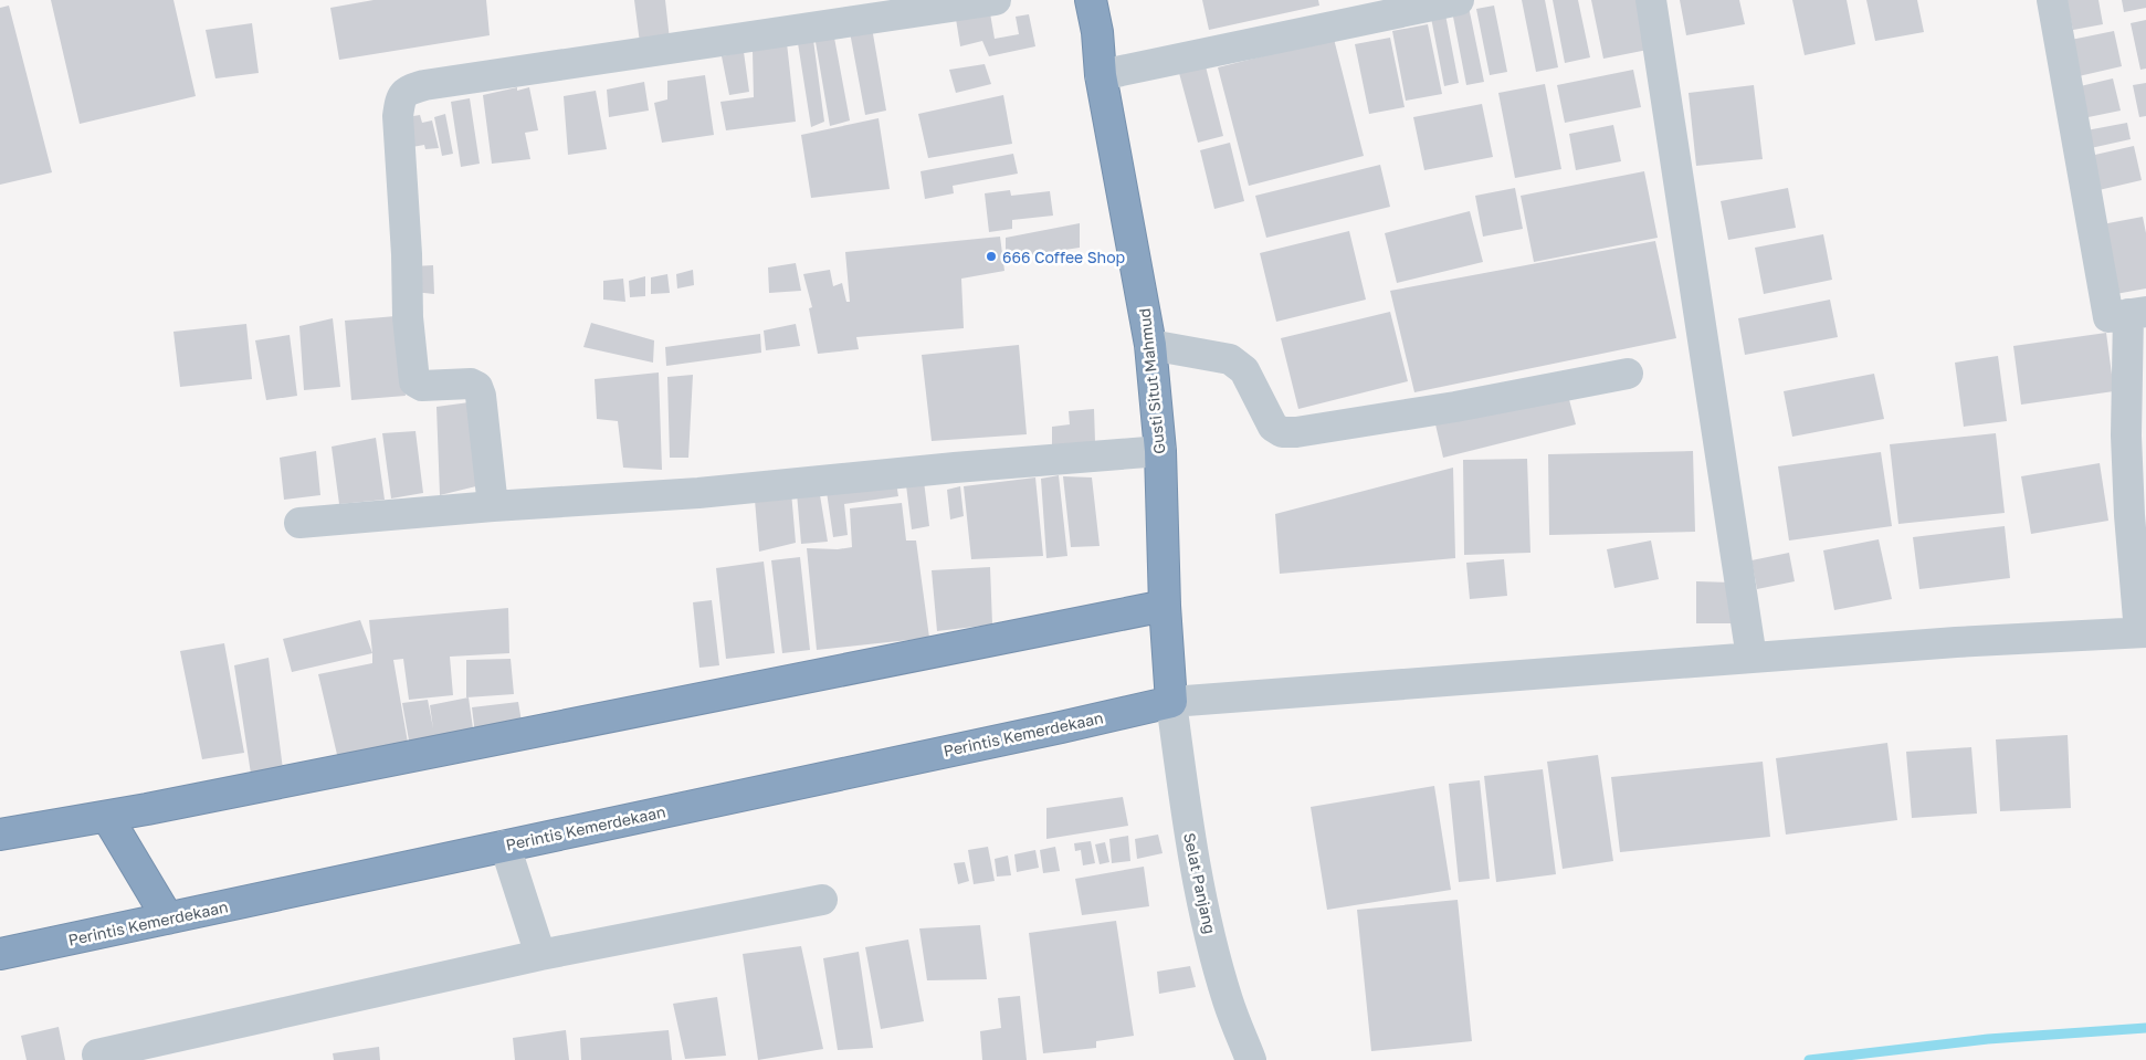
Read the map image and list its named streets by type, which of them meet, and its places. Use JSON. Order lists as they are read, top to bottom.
{
  "streets": {
    "highway": ["Gusti Situt Mahmud", "Perintis Kemerdekaan"],
    "street": ["Selat Panjang"]
  },
  "crossings": [
    ["Gusti Situt Mahmud", "Perintis Kemerdekaan"],
    ["Gusti Situt Mahmud", "Selat Panjang"],
    ["Perintis Kemerdekaan", "Selat Panjang"]
  ],
  "places": ["666 Coffee Shop"]
}
